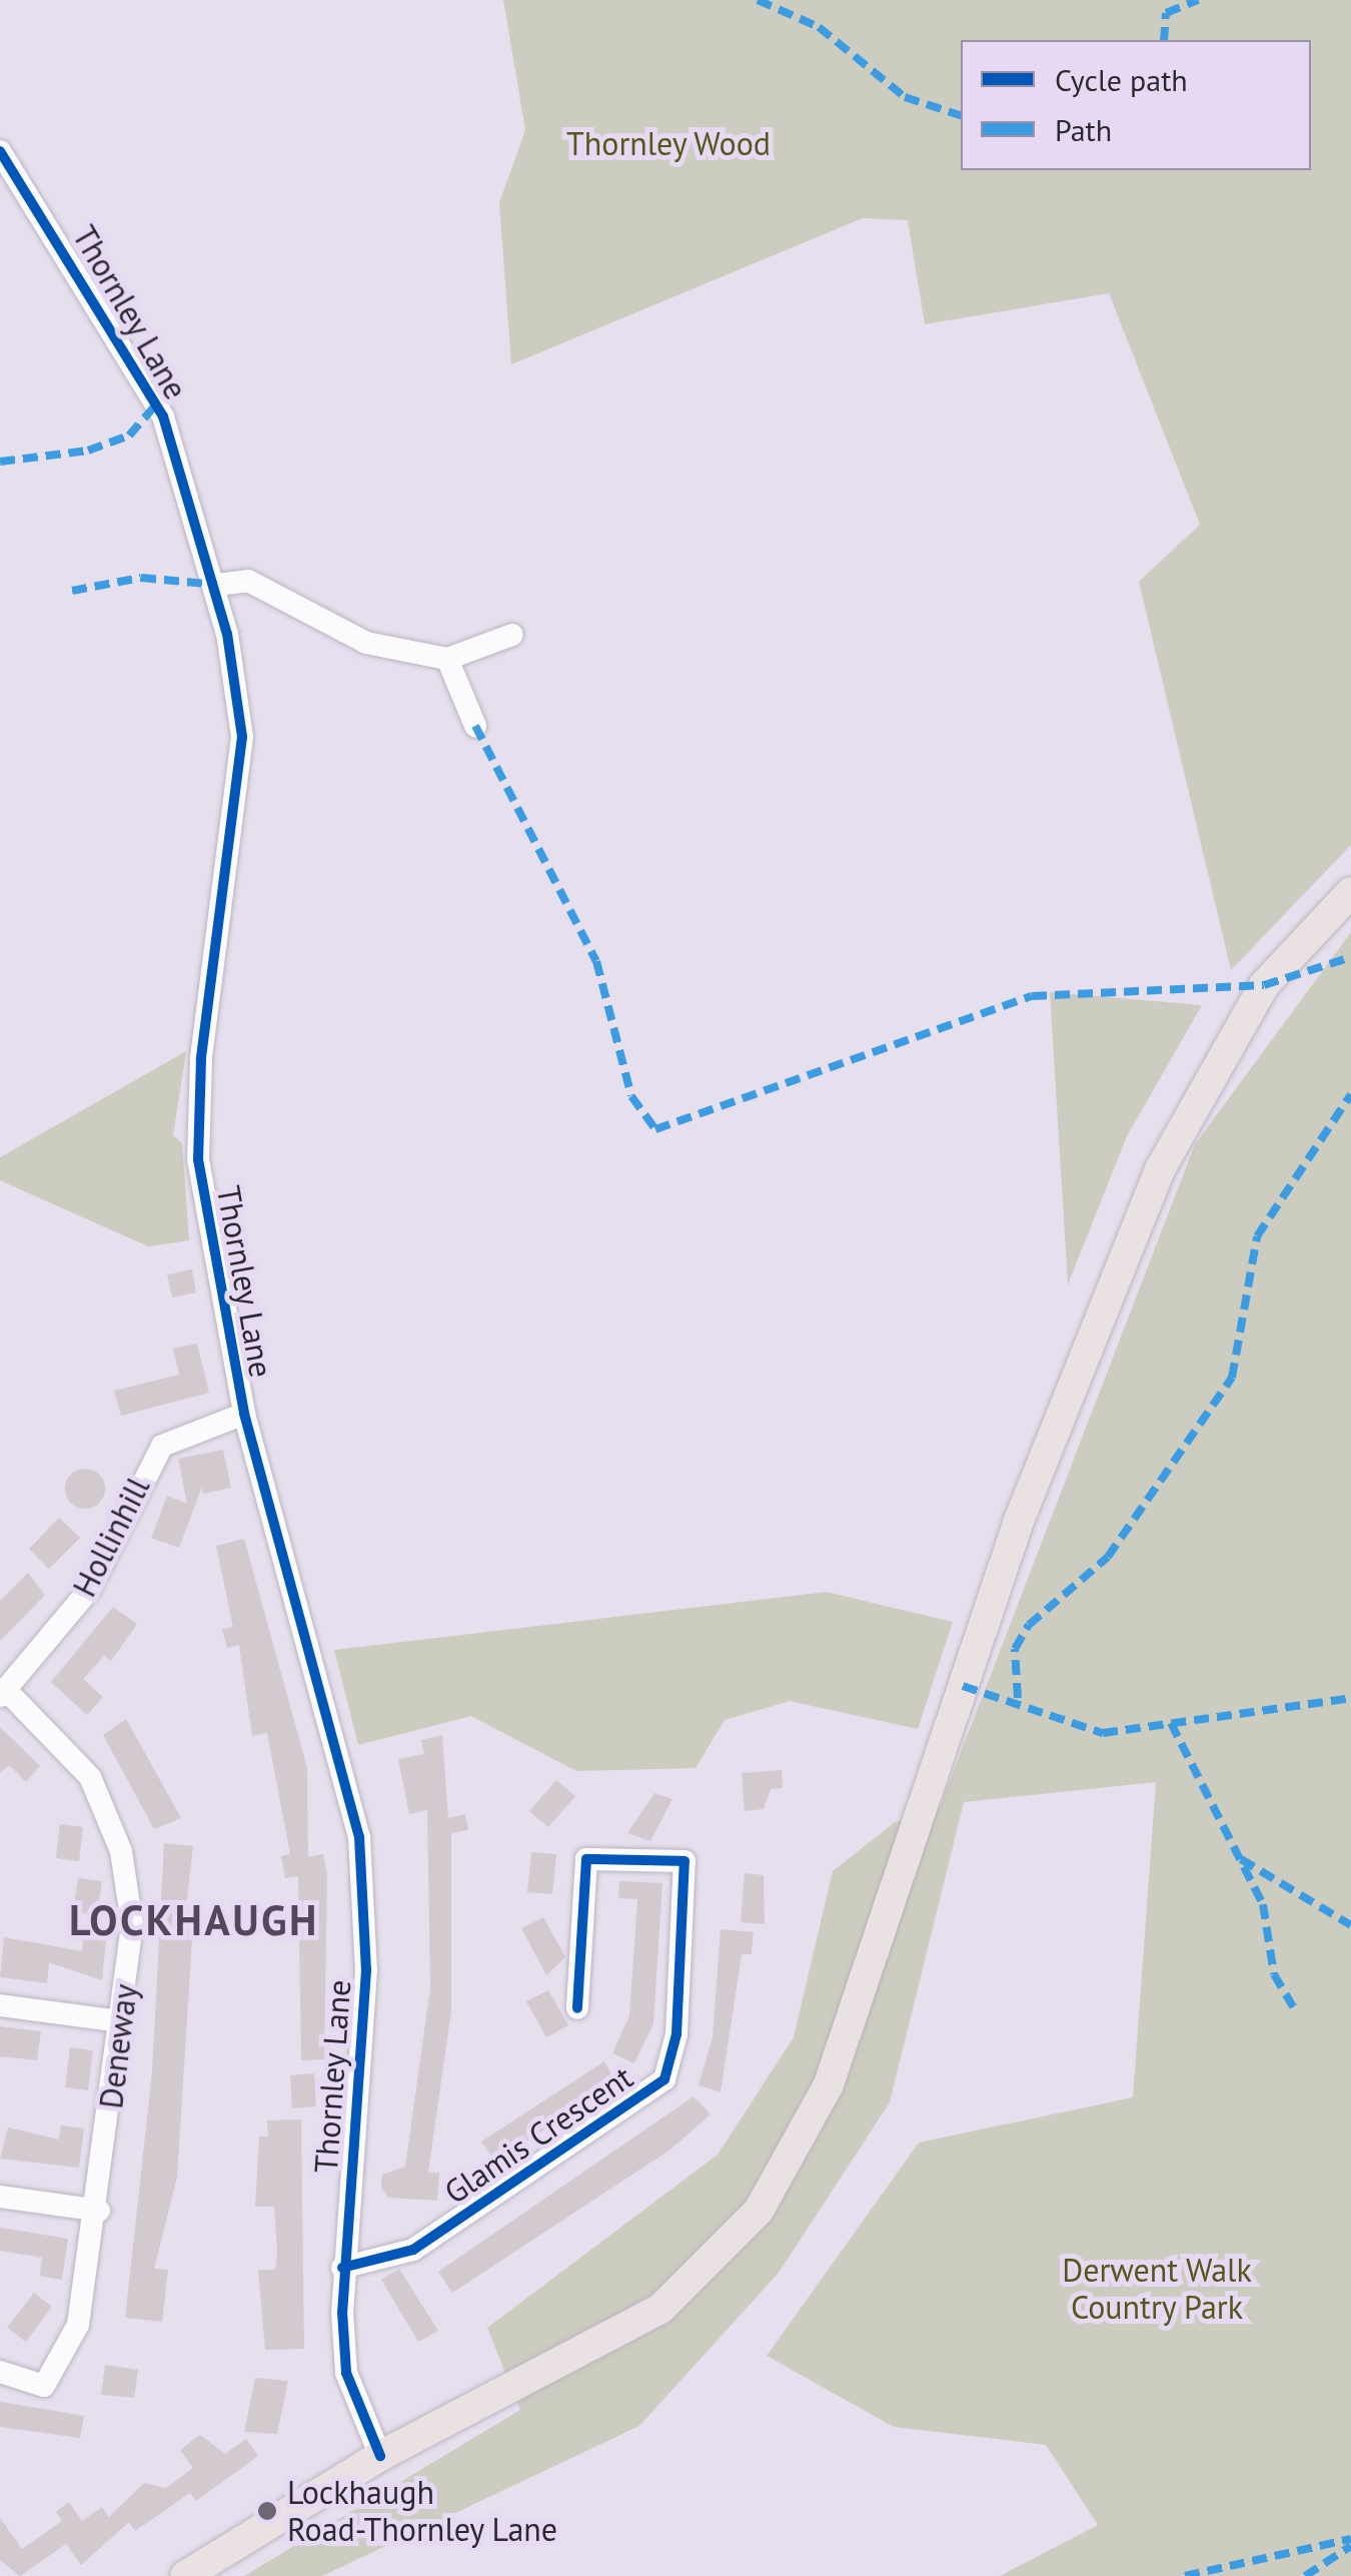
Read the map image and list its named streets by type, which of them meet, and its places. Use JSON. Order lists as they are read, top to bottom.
{
  "streets": {
    "street": [
      "Thornley Lane",
      "Hollinhill",
      "Deneway",
      "Glamis Crescent"
    ]
  },
  "crossings": [
    ["Thornley Lane", "Hollinhill"],
    ["Thornley Lane", "Glamis Crescent"],
    ["Hollinhill", "Deneway"]
  ],
  "districts": ["LOCKHAUGH"],
  "parks": ["Thornley Wood", "Derwent Walk Country Park"],
  "places": ["Lockhaugh Road-Thornley Lane"],
  "legend": ["Cycle path", "Path"]
}
